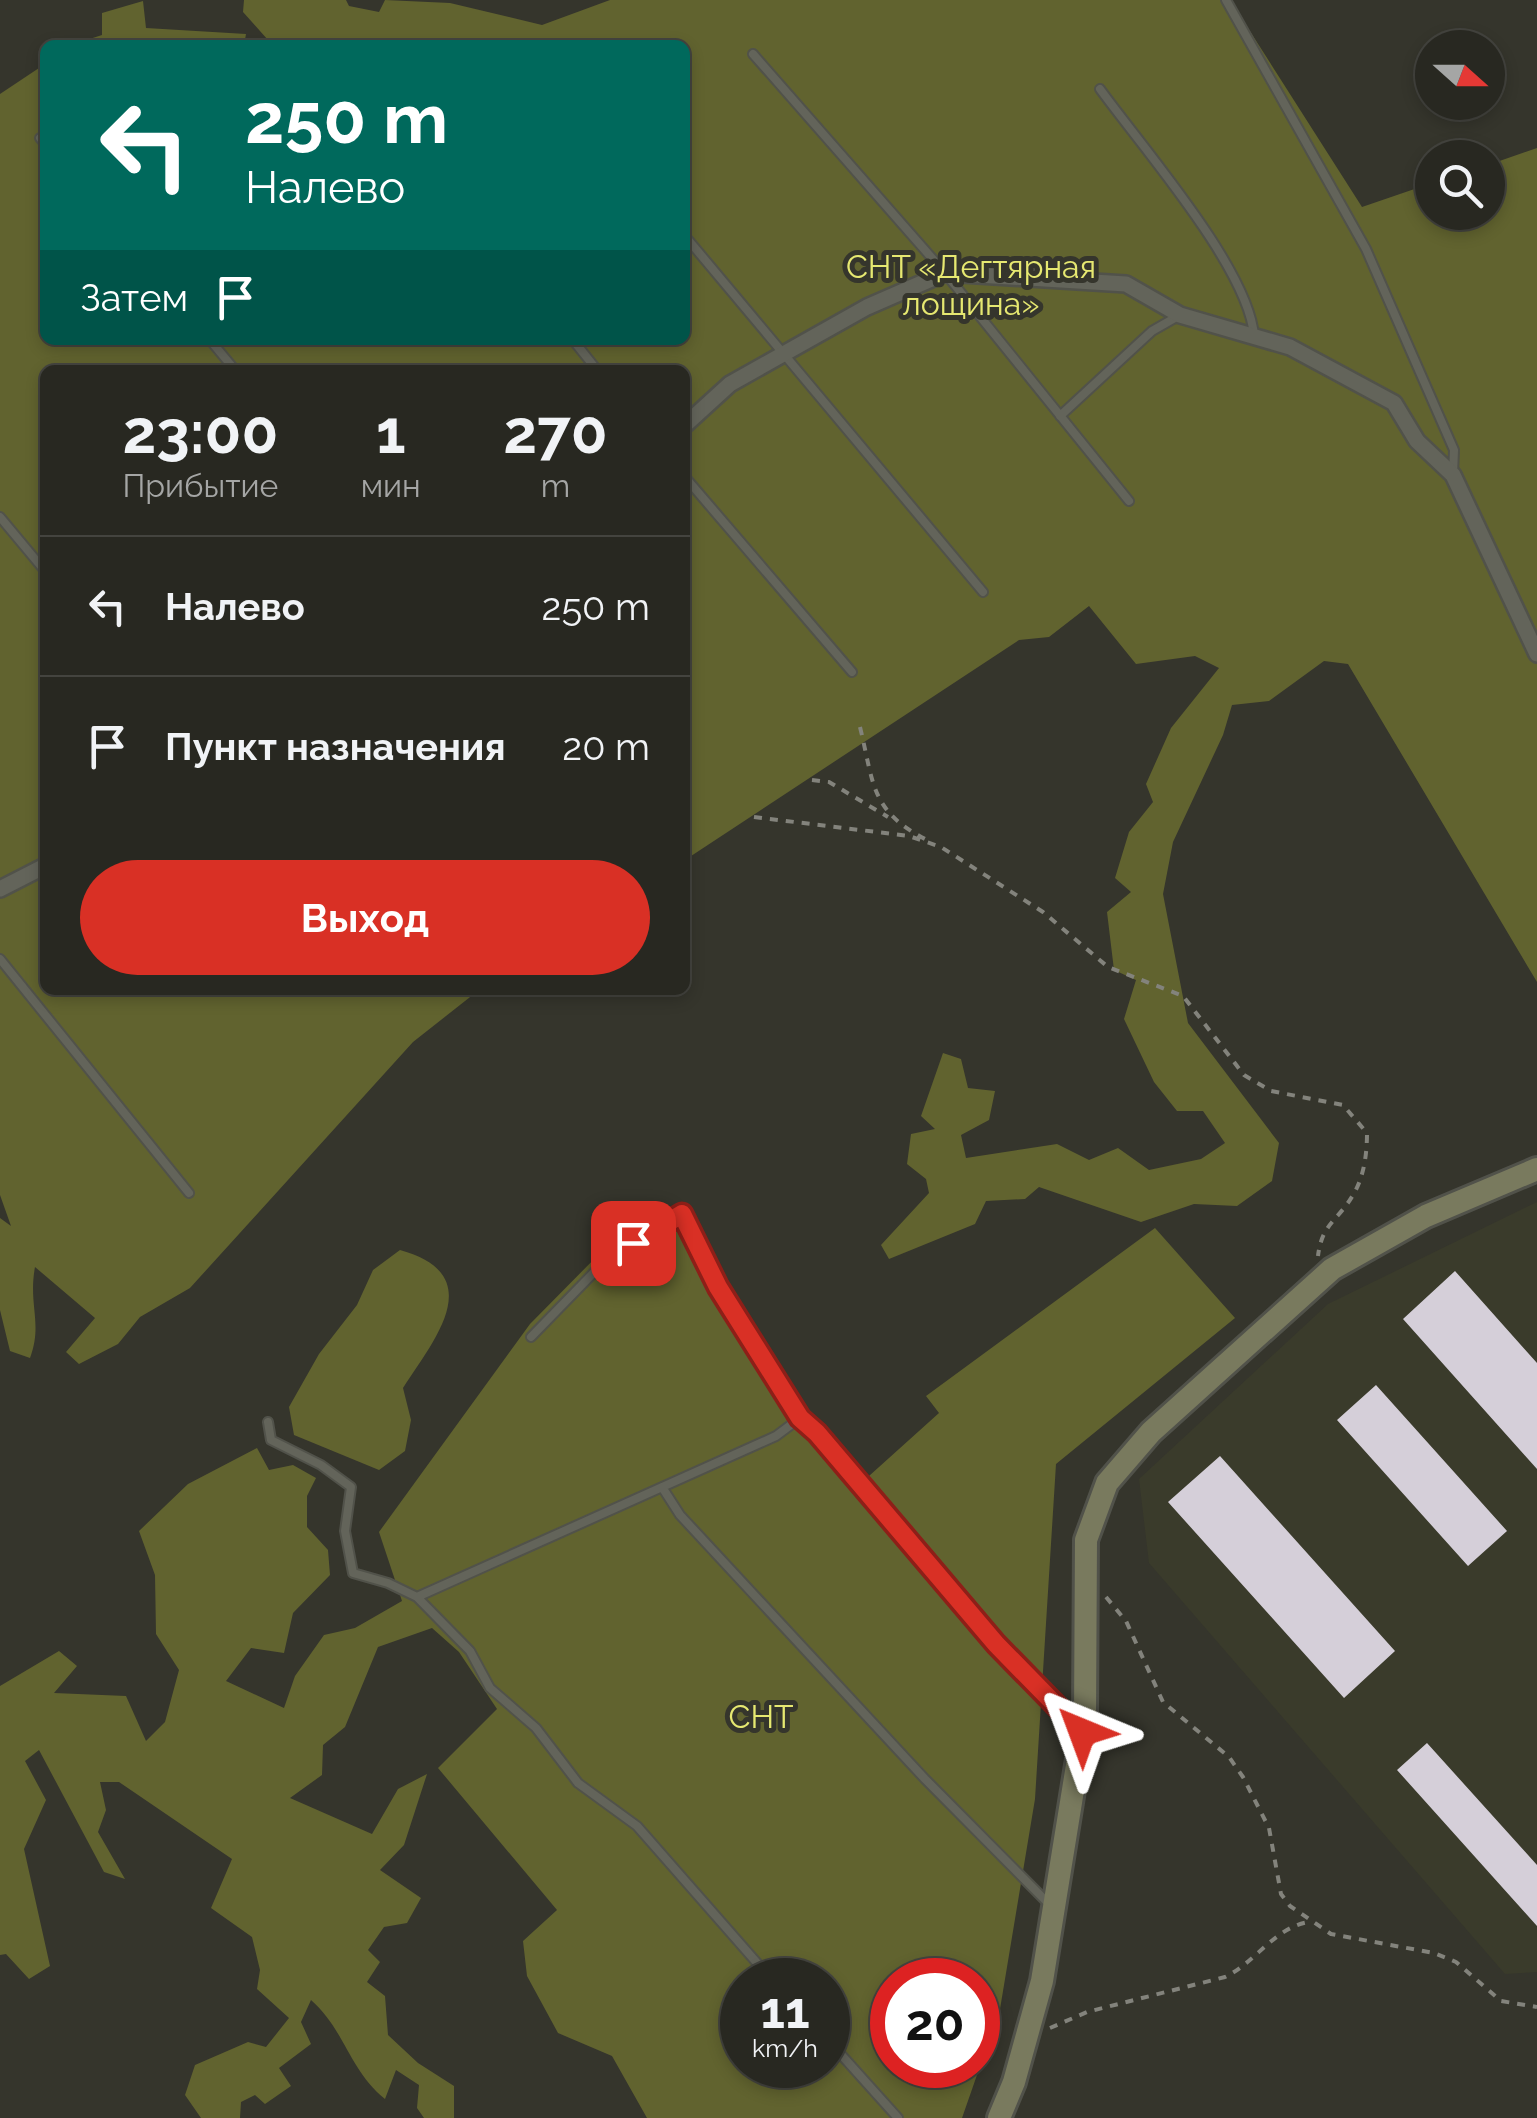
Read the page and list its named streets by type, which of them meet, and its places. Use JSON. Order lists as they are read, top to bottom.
{
  "parks": ["СНТ «Дегтярная лощина»", "СНТ"],
  "north": "right",
  "page": {
    "turn": ["250 m", "Налево"],
    "then": "Затем",
    "eta": [
      "23:00",
      "Прибытие",
      "1",
      "мин",
      "270",
      "m"
    ],
    "list": [
      {
        "name": "Налево",
        "value": "250 m"
      },
      {
        "name": "Пункт назначения",
        "value": "20 m"
      }
    ],
    "buttons": "Выход",
    "speed": "11 km/h",
    "limit": "20"
  }
}
